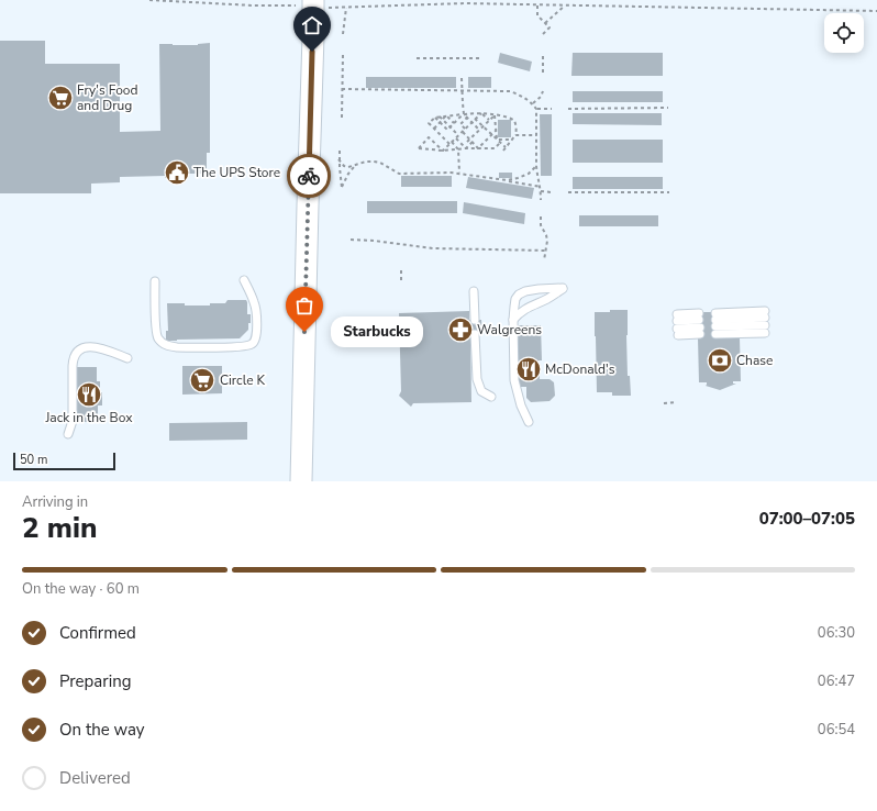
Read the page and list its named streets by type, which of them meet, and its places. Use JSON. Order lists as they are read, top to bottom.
{
  "places": {
    "supermarket": ["Fry's Food and Drug", "Circle K"],
    "public building": ["The UPS Store"],
    "pharmacy": ["Walgreens"],
    "other": ["Starbucks"],
    "bank": ["Chase"],
    "restaurant": ["McDonald's", "Jack in the Box"]
  },
  "scale_bar": "50 m",
  "page": {
    "bubble": "Starbucks",
    "scale": "50 m",
    "heading": ["2 min", "Arriving in", "07:00–07:05"],
    "bar": "On the way · 60 m",
    "list": [
      ["Confirmed", "06:30"],
      ["Preparing", "06:47"],
      ["On the way", "06:54"],
      "Delivered"
    ]
  }
}
